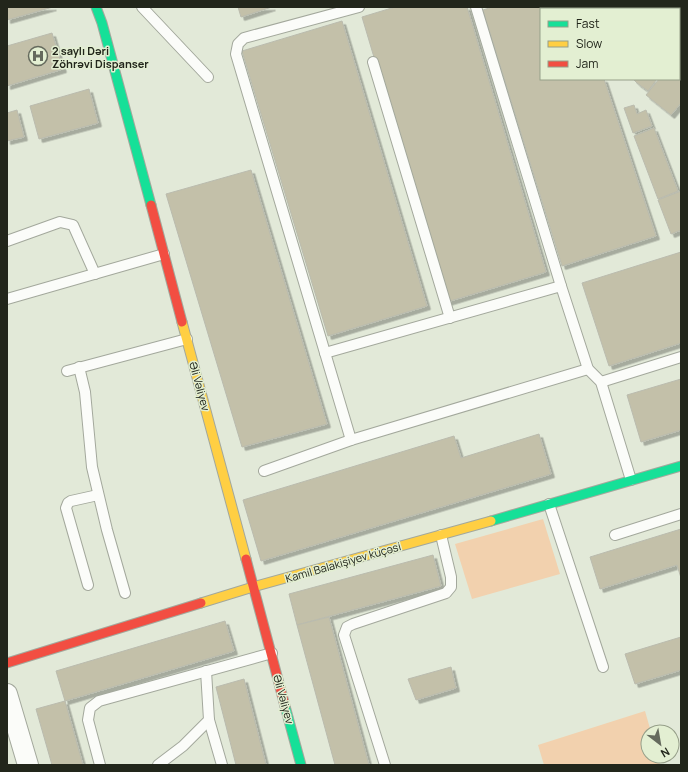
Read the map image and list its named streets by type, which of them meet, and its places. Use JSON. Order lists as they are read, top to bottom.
{
  "streets": {
    "street": ["Əli Vəliyev", "Kamil Balakişiyev küçəsi"]
  },
  "crossings": [
    ["Əli Vəliyev", "Kamil Balakişiyev küçəsi"]
  ],
  "places": {
    "hospital": ["2 saylı Dəri Zöhrəvi Dispanser"]
  },
  "legend": ["Fast", "Slow", "Jam"],
  "north": "bottom right"
}
